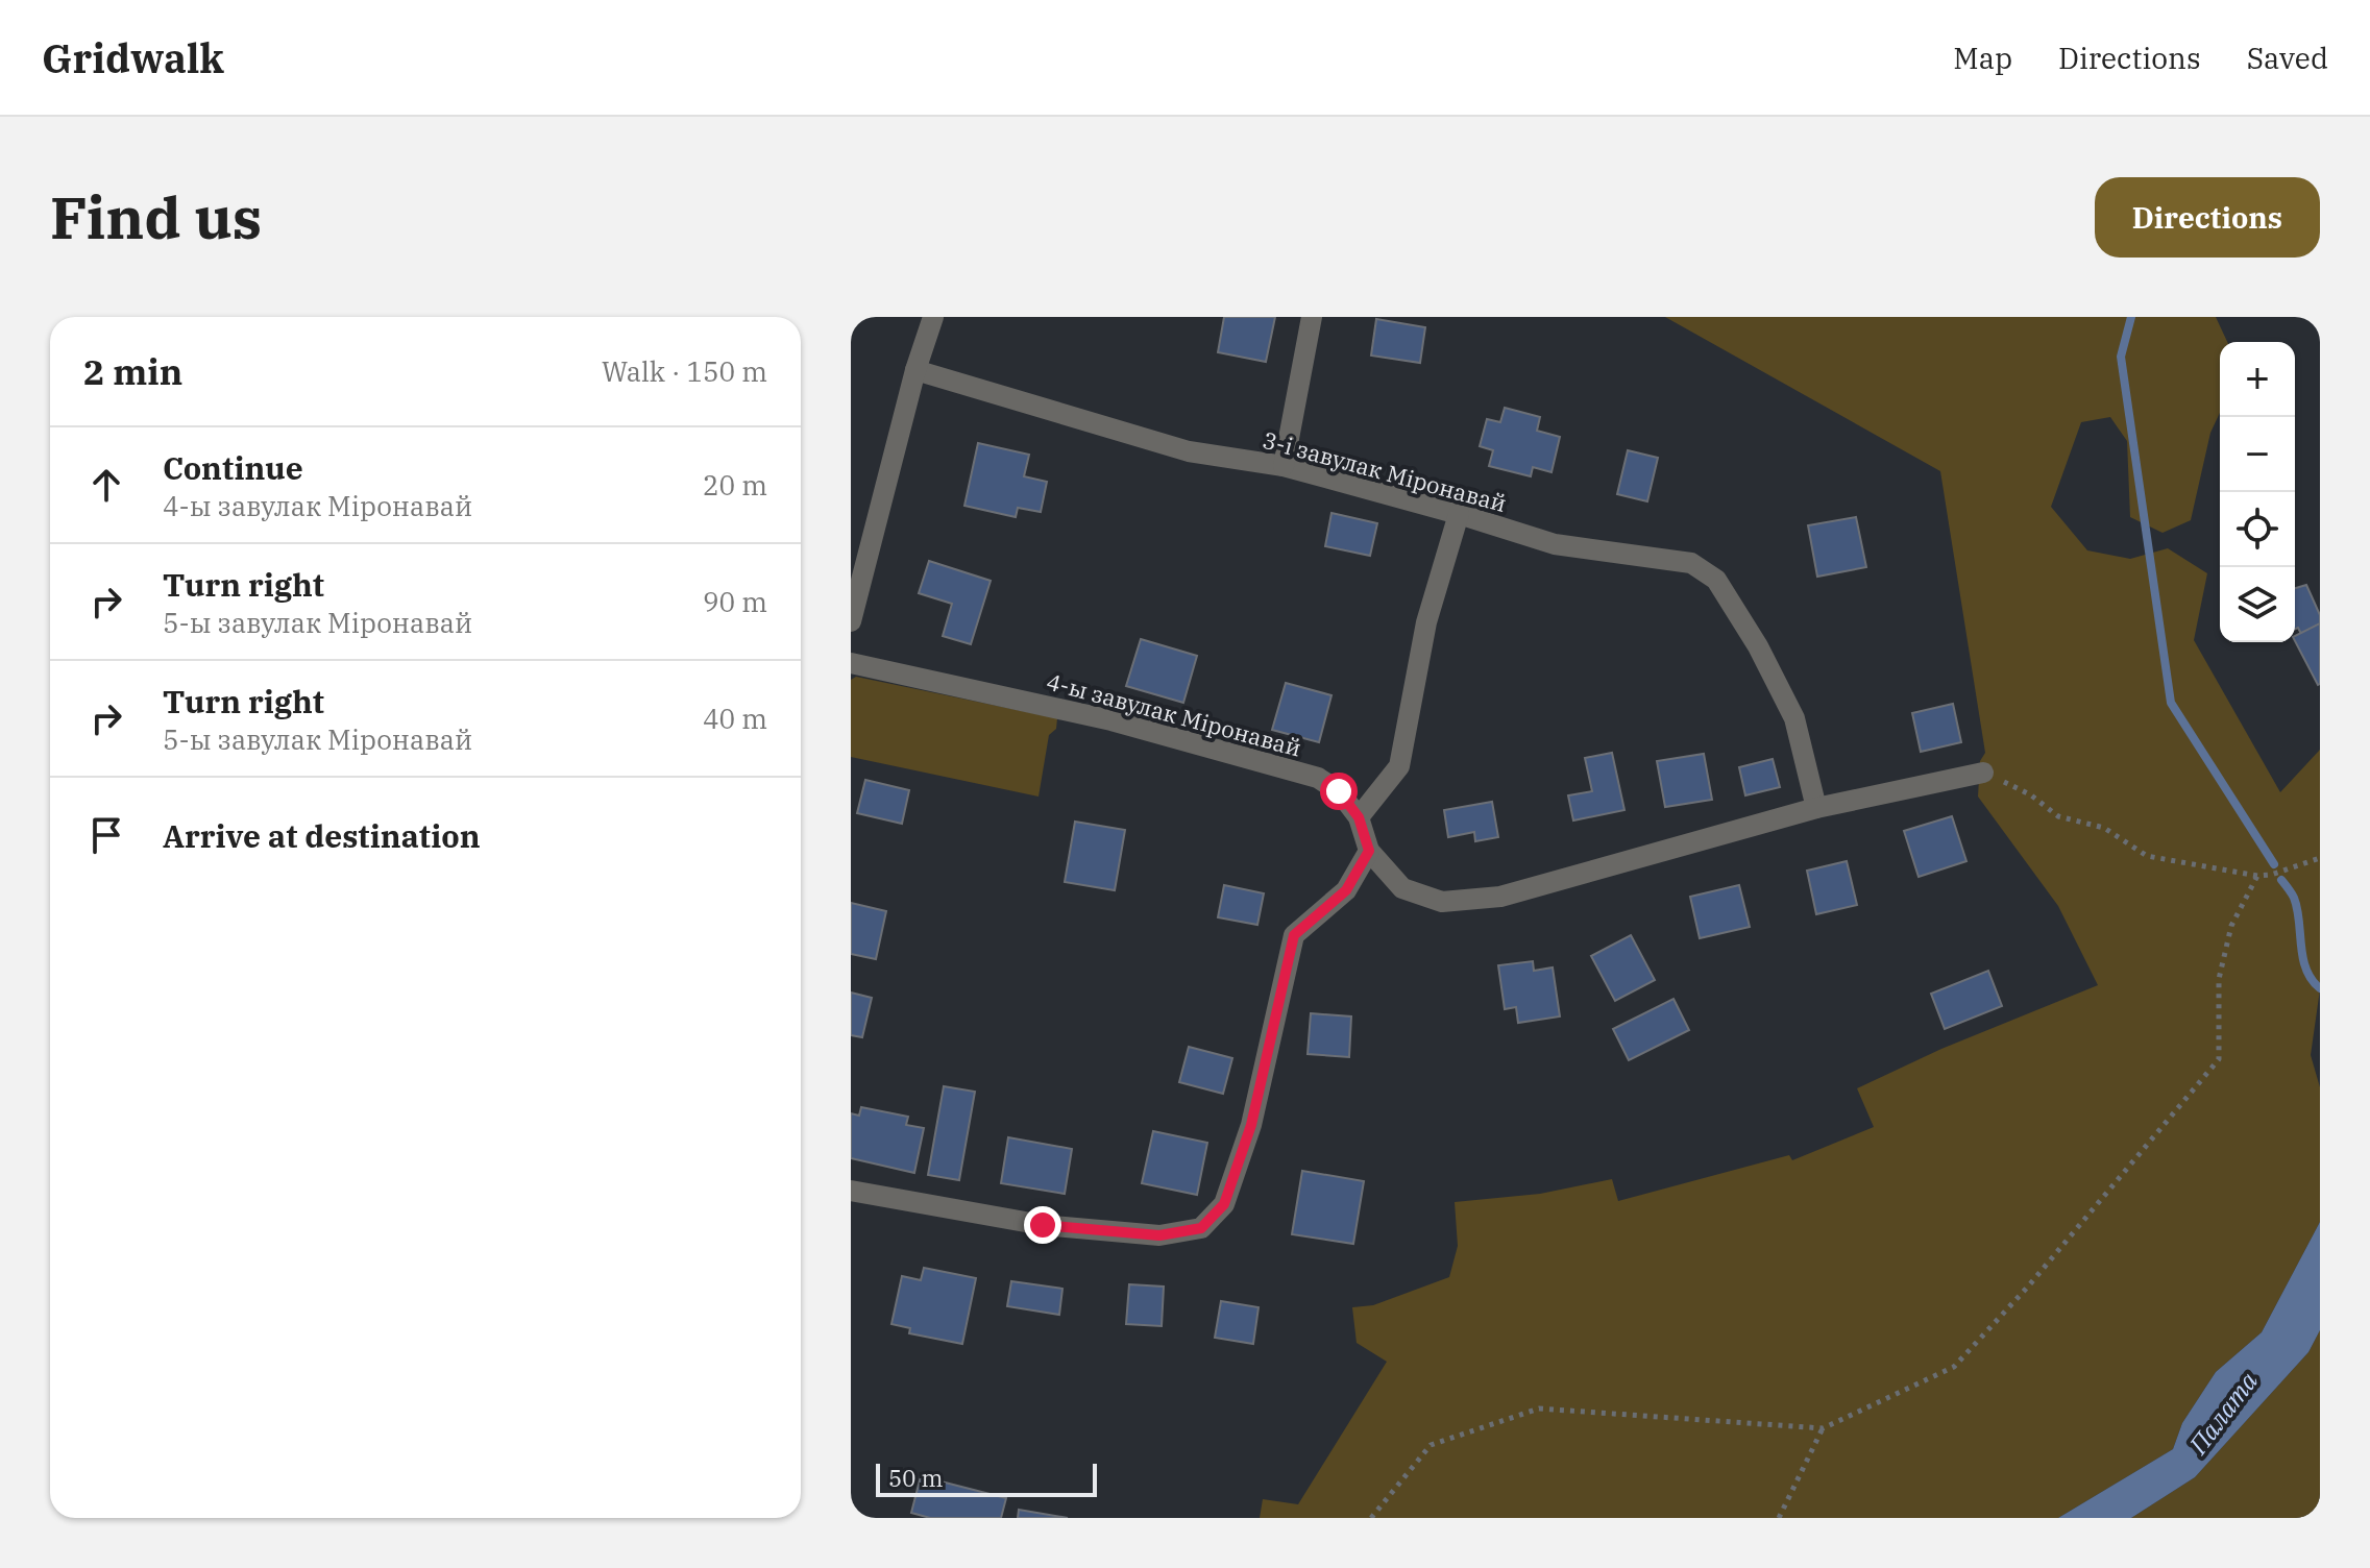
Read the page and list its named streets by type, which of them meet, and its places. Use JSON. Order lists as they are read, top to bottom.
{
  "streets": {
    "street": ["3-і завулак Міронавай", "4-ы завулак Міронавай"]
  },
  "crossings": [
    ["3-і завулак Міронавай", "4-ы завулак Міронавай"]
  ],
  "water": ["Палата"],
  "scale_bar": "50 m",
  "page": {
    "header": "Gridwalk",
    "nav": ["Map", "Directions", "Saved"],
    "buttons": "Directions",
    "title": "Find us",
    "heading": ["2 min", "Walk · 150 m"],
    "map_buttons": ["+", "−"],
    "list": [
      ["Continue", "4-ы завулак Міронавай", "20 m"],
      ["Turn right", "5-ы завулак Міронавай", "90 m"],
      ["Turn right", "5-ы завулак Міронавай", "40 m"],
      "Arrive at destination"
    ],
    "scale": "50 m"
  }
}
